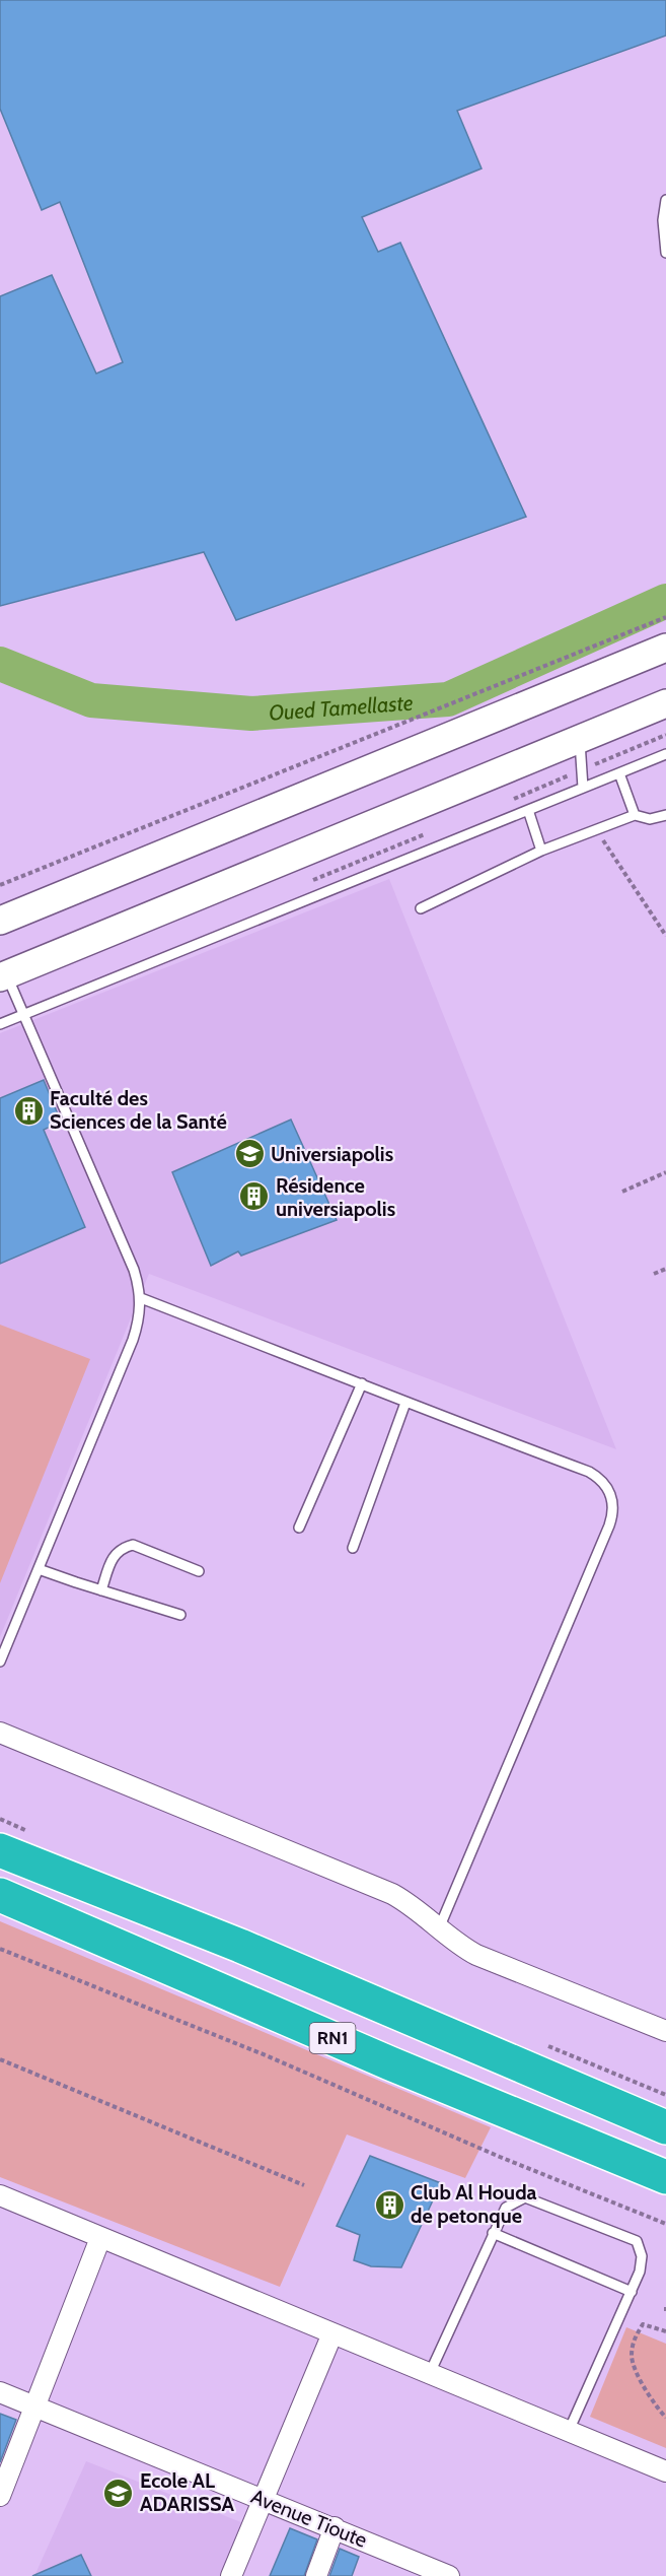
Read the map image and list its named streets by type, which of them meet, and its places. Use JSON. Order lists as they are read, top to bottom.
{
  "streets": {
    "highway": ["RN1"],
    "street": ["Avenue Tioute"]
  },
  "water": ["Oued Tamellaste"],
  "places": {
    "building": ["Faculté des Sciences de la Santé", "Résidence universiapolis", "Club Al Houda de petonque"],
    "school or university": ["Universiapolis", "Ecole AL ADARISSA"]
  }
}
